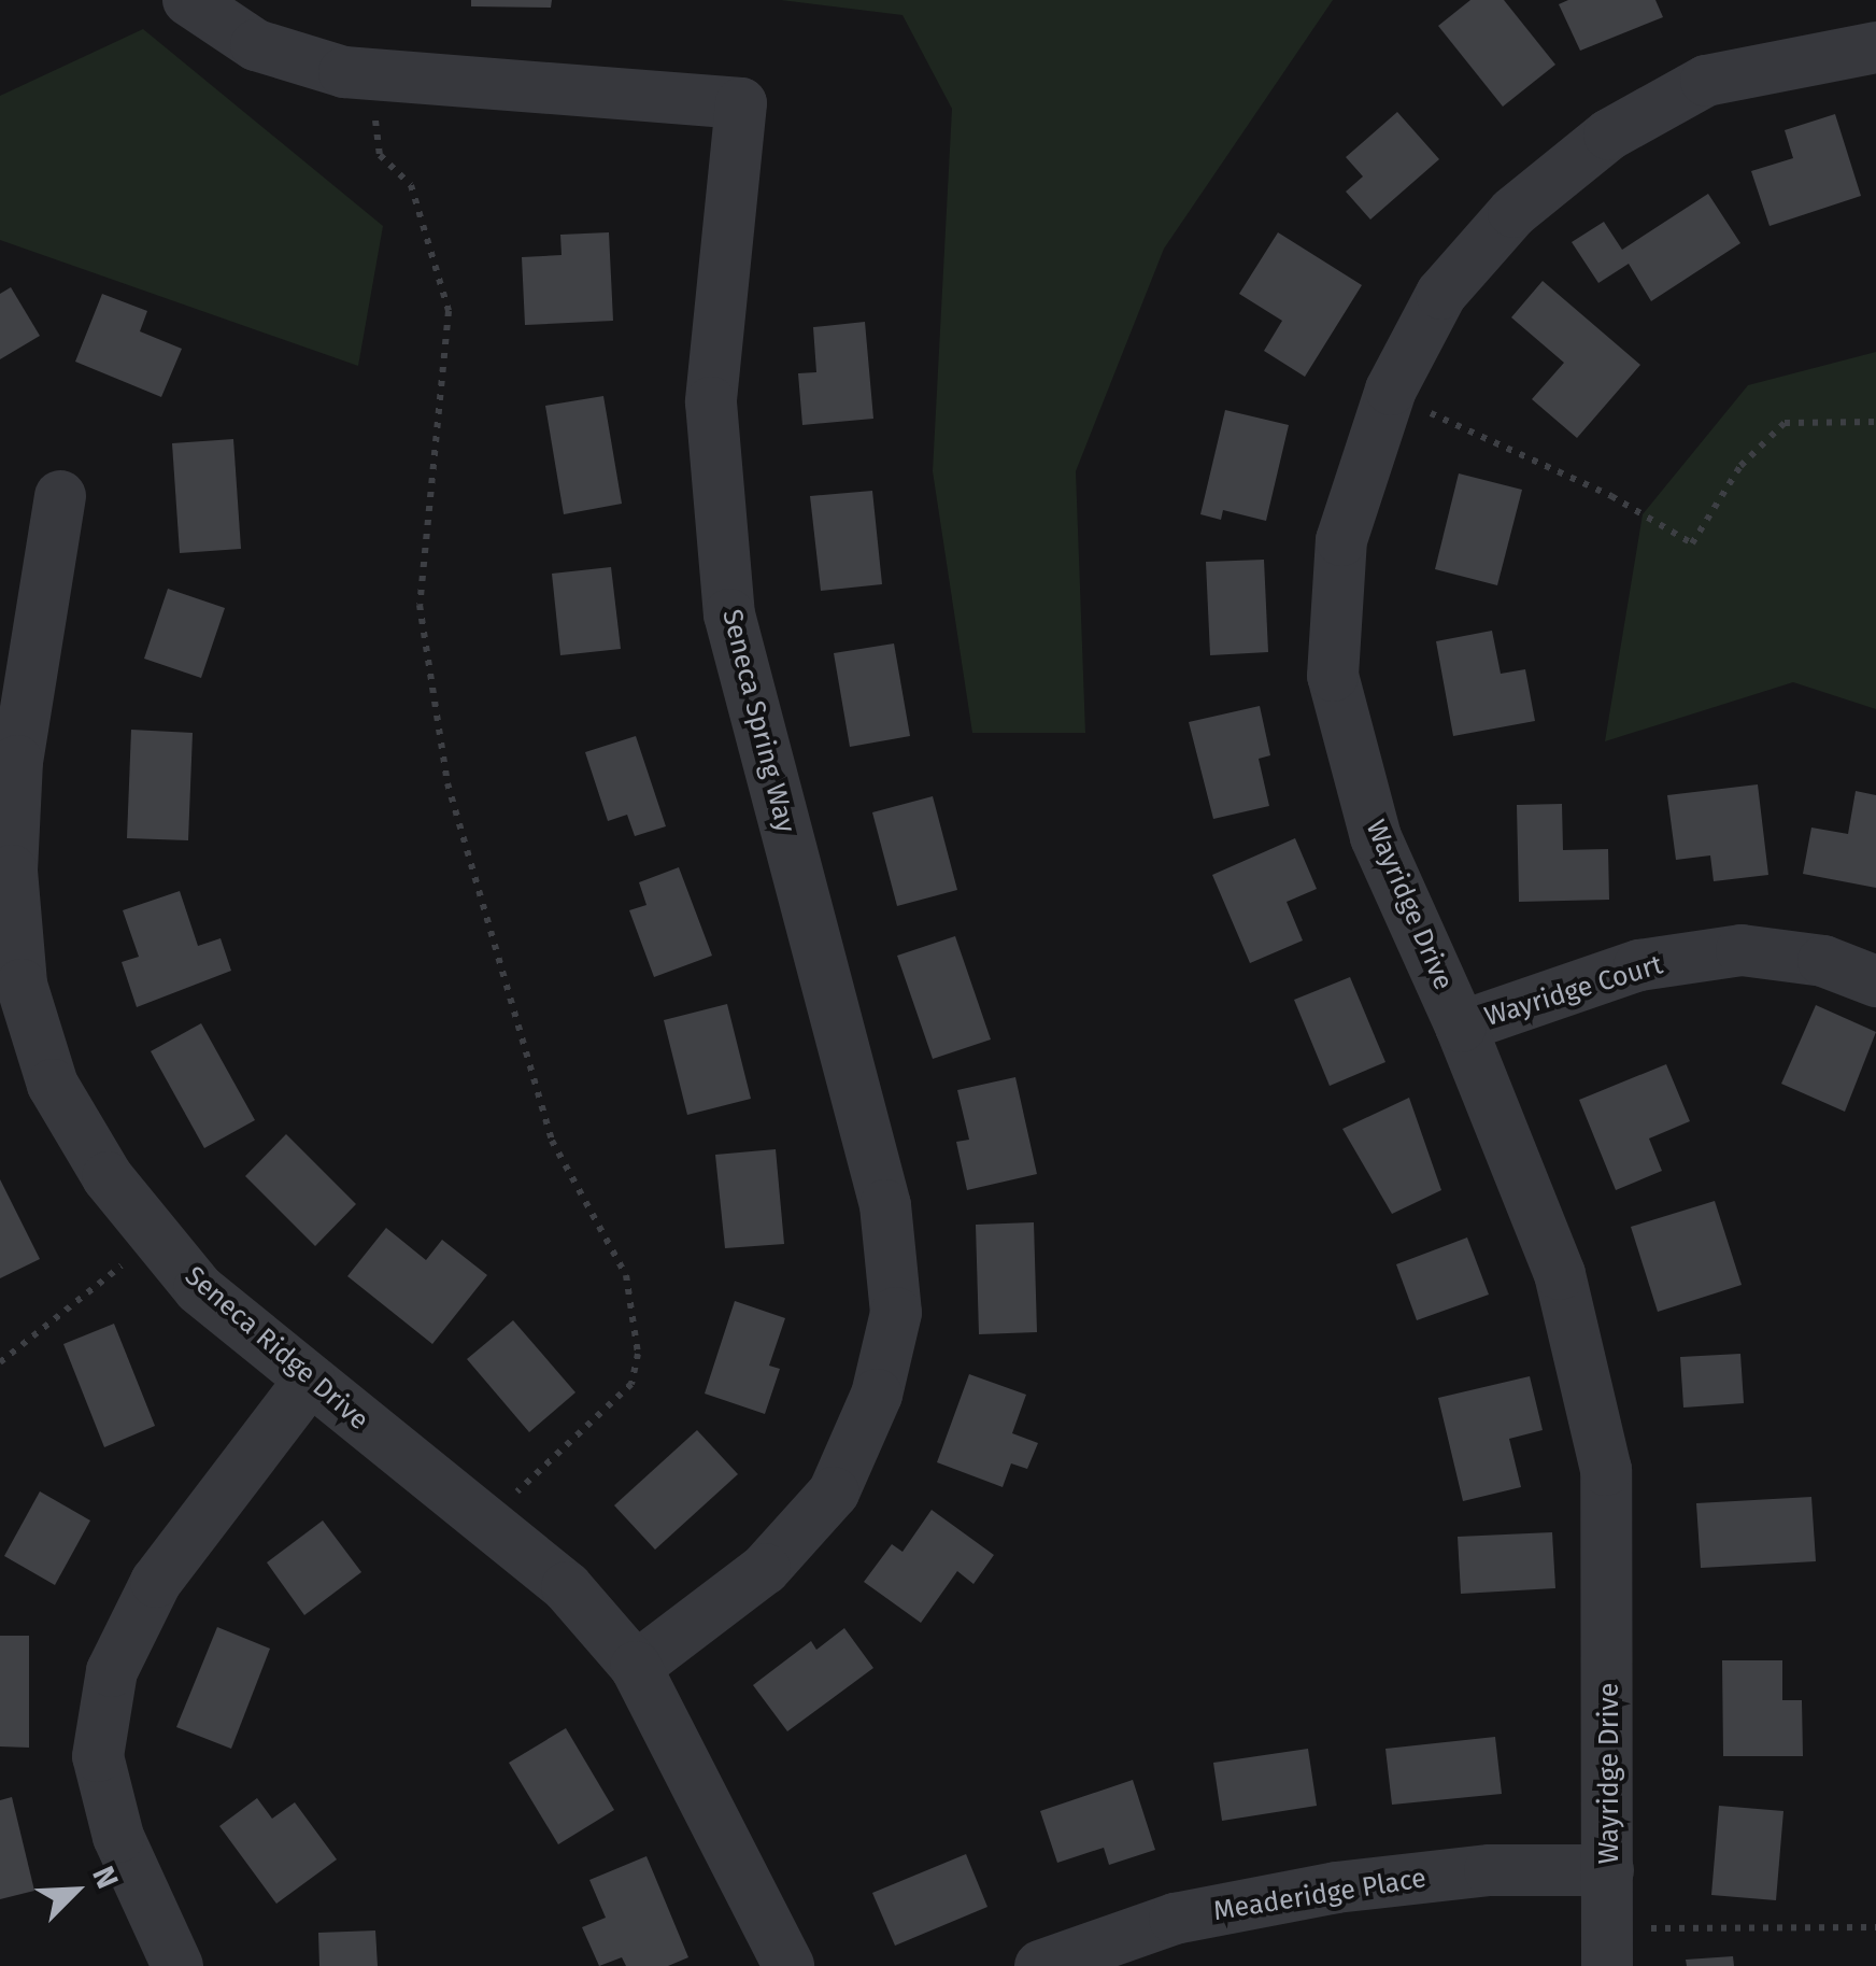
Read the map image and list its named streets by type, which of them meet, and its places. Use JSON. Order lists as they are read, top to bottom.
{
  "streets": {
    "street": [
      "Seneca Spring Way",
      "Wayridge Drive",
      "Wayridge Court",
      "Seneca Ridge Drive",
      "Meaderidge Place"
    ]
  },
  "crossings": [
    ["Seneca Spring Way", "Seneca Ridge Drive"],
    ["Wayridge Drive", "Wayridge Court"],
    ["Wayridge Drive", "Meaderidge Place"]
  ],
  "north": "top right"
}
